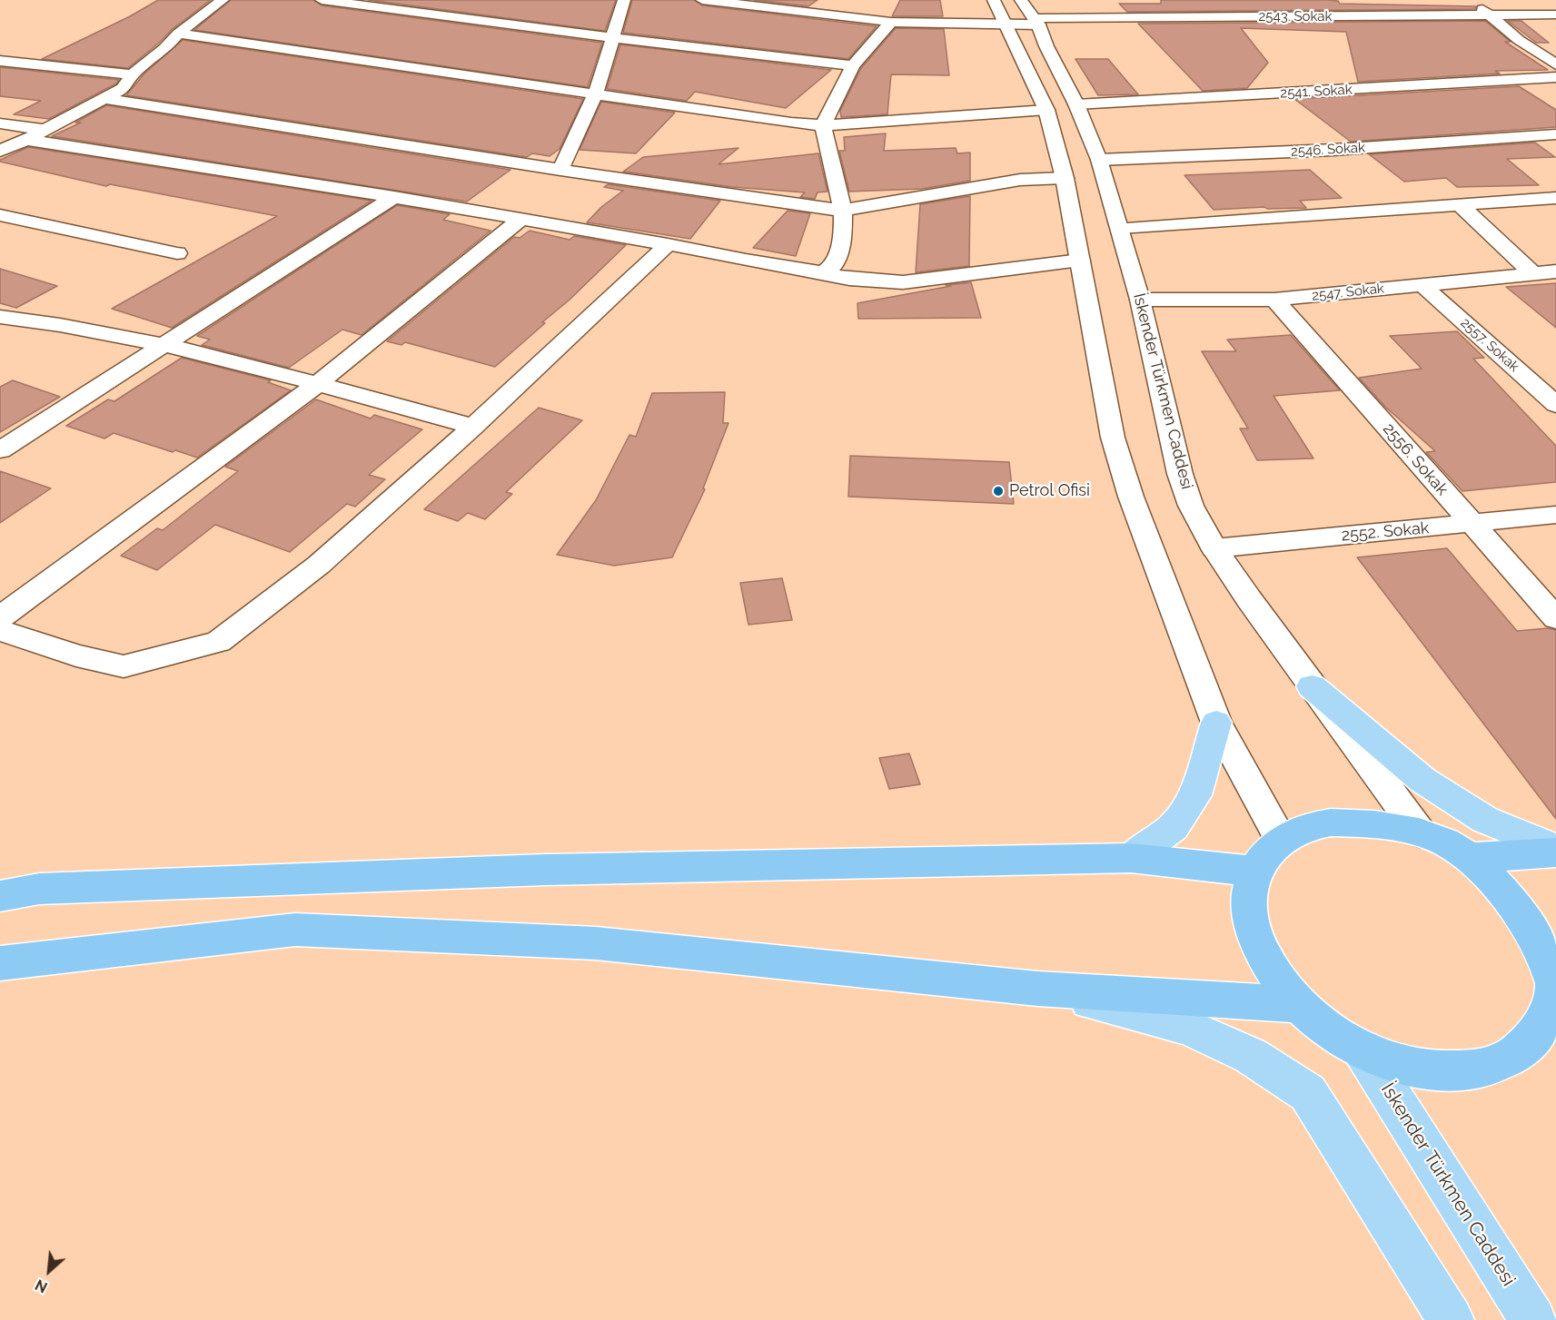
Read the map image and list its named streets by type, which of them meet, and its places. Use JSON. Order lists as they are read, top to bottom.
{
  "streets": {
    "main road": ["İskender Türkmen Caddesi"],
    "street": [
      "2543. Sokak",
      "2541. Sokak",
      "2546. Sokak",
      "2547. Sokak",
      "2557. Sokak",
      "2556. Sokak",
      "2552. Sokak"
    ]
  },
  "crossings": [
    ["2543. Sokak", "İskender Türkmen Caddesi"],
    ["2541. Sokak", "İskender Türkmen Caddesi"],
    ["2546. Sokak", "İskender Türkmen Caddesi"],
    ["2547. Sokak", "2557. Sokak"],
    ["2547. Sokak", "İskender Türkmen Caddesi"],
    ["2547. Sokak", "2556. Sokak"],
    ["İskender Türkmen Caddesi", "2552. Sokak"],
    ["2556. Sokak", "2552. Sokak"]
  ],
  "places": ["Petrol Ofisi"],
  "north": "bottom left"
}
